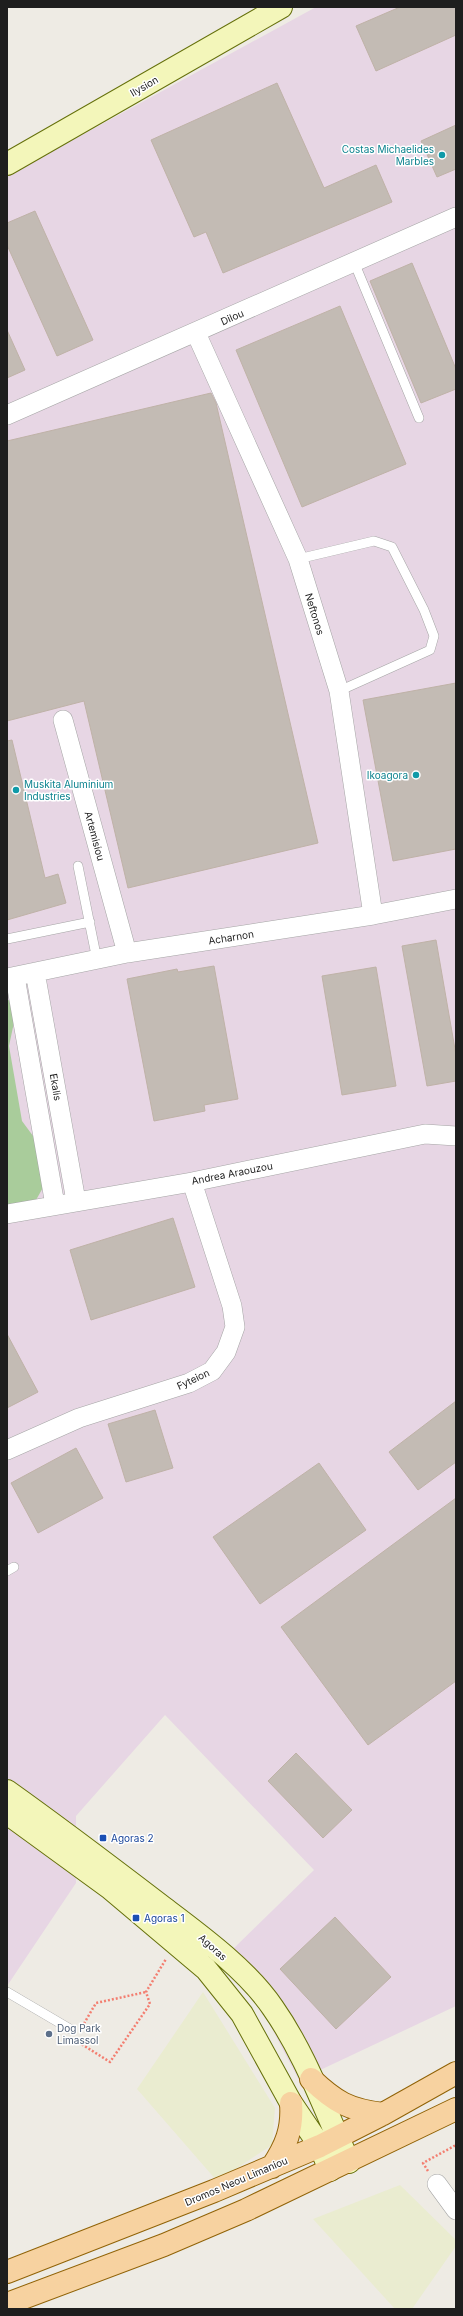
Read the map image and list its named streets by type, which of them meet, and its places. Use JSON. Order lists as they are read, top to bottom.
{
  "streets": {
    "main road": ["Ilysion", "Agoras", "Dromos Neou Limaniou"],
    "street": [
      "Dilou",
      "Neftonos",
      "Artemisiou",
      "Acharnon",
      "Ekalis",
      "Andrea Araouzou",
      "Fyteion"
    ]
  },
  "crossings": [
    ["Dilou", "Neftonos"],
    ["Neftonos", "Acharnon"],
    ["Artemisiou", "Acharnon"],
    ["Acharnon", "Ekalis"],
    ["Ekalis", "Andrea Araouzou"],
    ["Andrea Araouzou", "Fyteion"],
    ["Agoras", "Dromos Neou Limaniou"]
  ],
  "places": {
    "other": [
      "Costas Michaelides Marbles",
      "Ikoagora",
      "Muskita Aluminium Industries",
      "Dog Park Limassol"
    ],
    "transit": ["Agoras 2", "Agoras 1"]
  }
}
